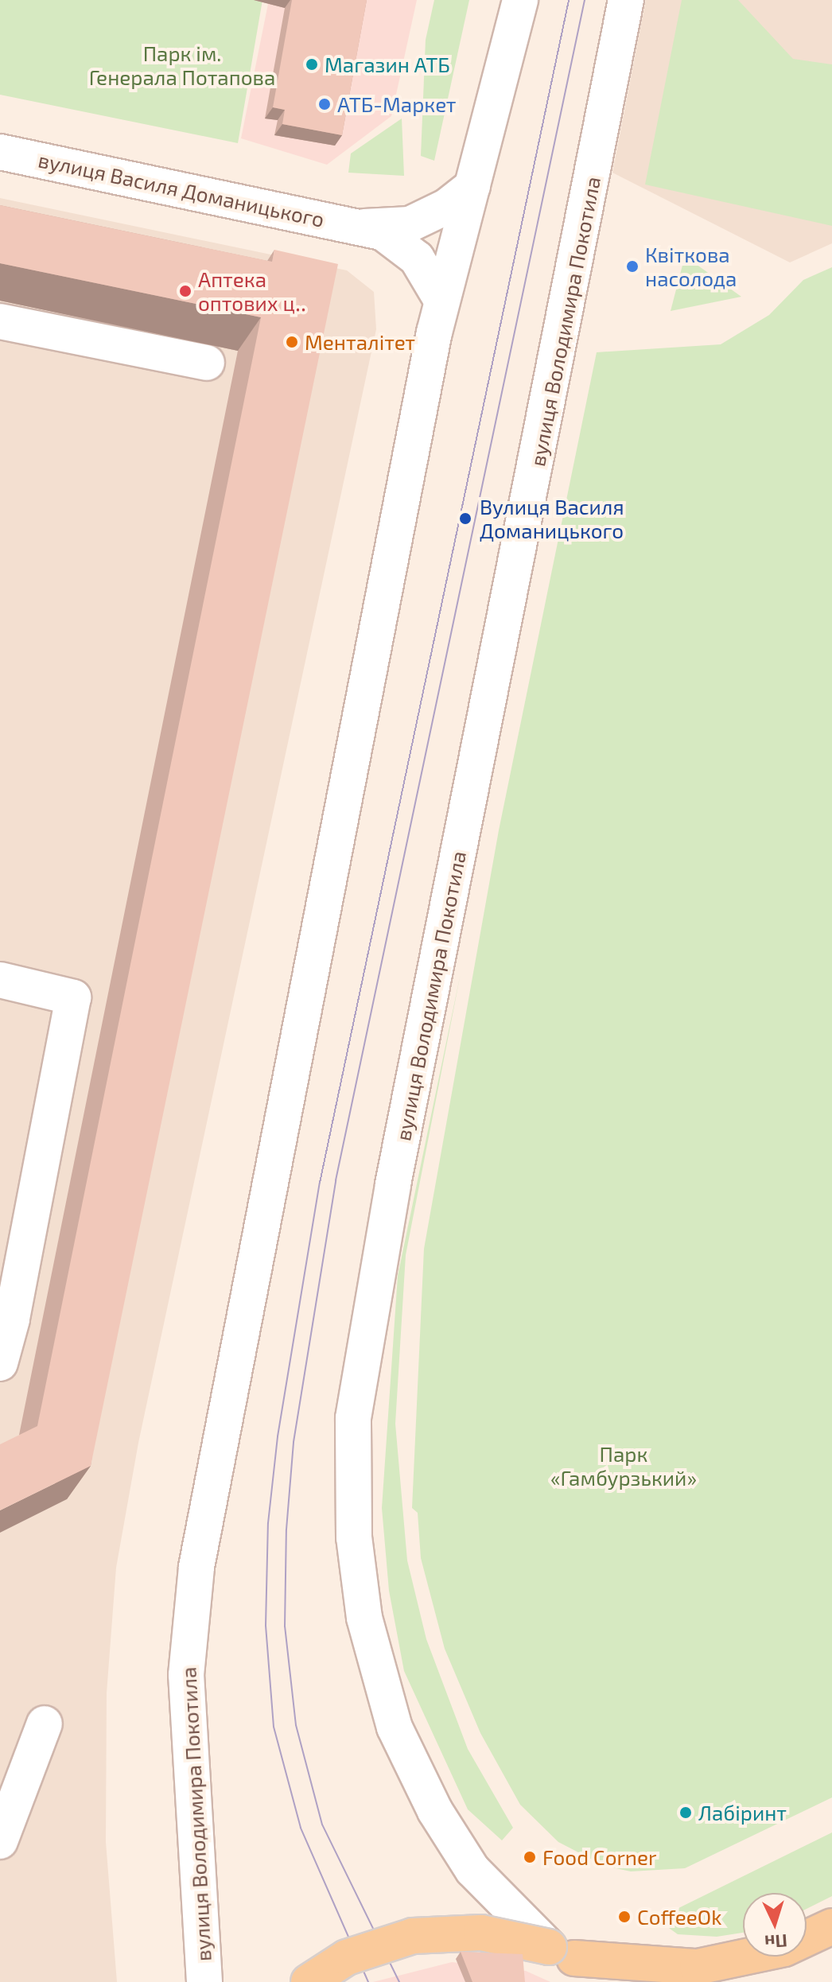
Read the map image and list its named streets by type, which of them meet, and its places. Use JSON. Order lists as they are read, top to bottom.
{
  "streets": {
    "street": ["вулиця Василя Доманицького", "вулиця Володимира Покотила"]
  },
  "crossings": [
    ["вулиця Василя Доманицького", "вулиця Володимира Покотила"]
  ],
  "parks": ["Парк ім. Генерала Потапова", "Парк «Гамбурзький»"],
  "places": [
    "Магазин АТБ",
    "АТБ-Маркет",
    "Квіткова насолода",
    "Аптека оптових ц‥",
    "Менталітет",
    "Вулиця Василя Доманицького",
    "Лабіринт",
    "Food Corner",
    "CoffeeOk"
  ],
  "north": "bottom"
}
